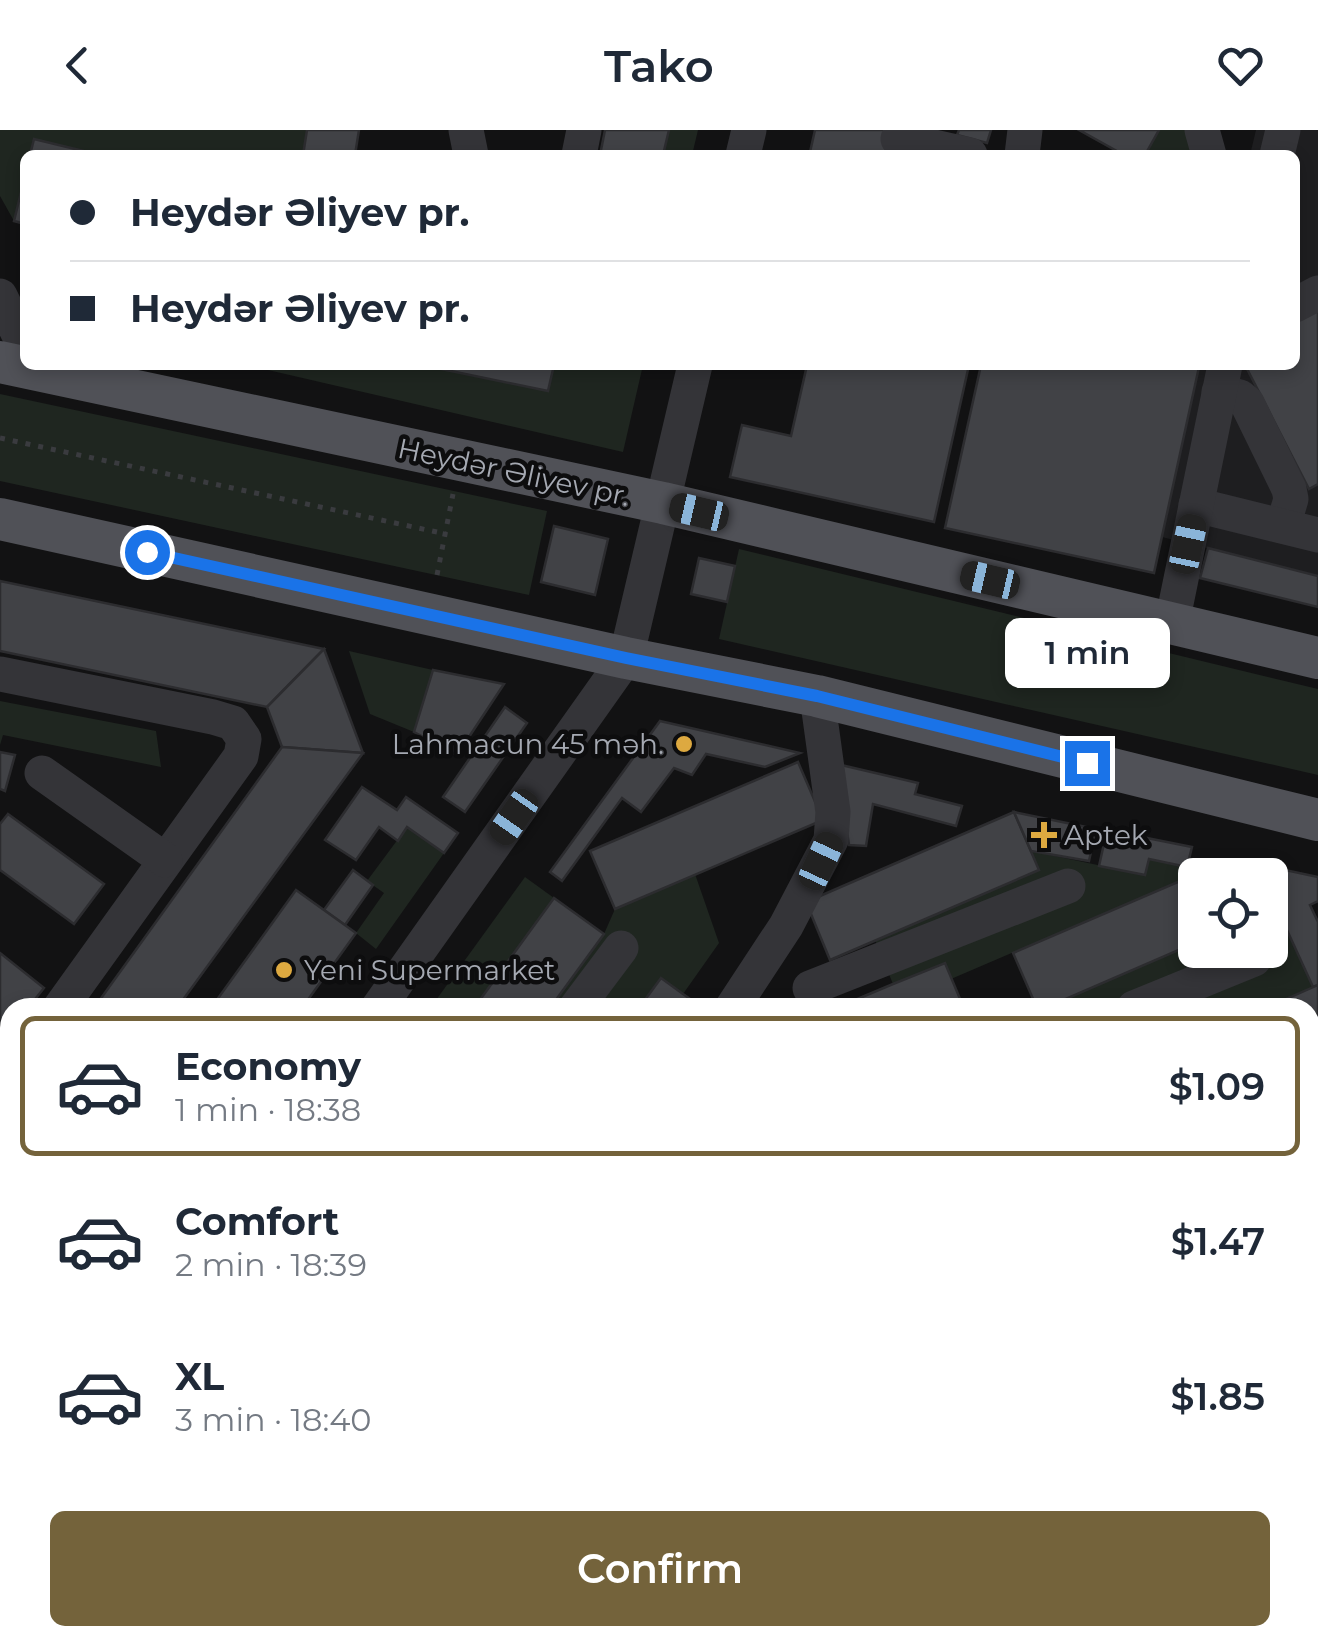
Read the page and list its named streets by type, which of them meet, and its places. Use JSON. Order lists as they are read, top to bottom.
{
  "streets": {
    "main road": ["Heydər Əliyev pr."]
  },
  "places": {
    "other": ["Lahmacun 45 mәh.", "Yeni Supermarket"],
    "health": ["Aptek"]
  },
  "page": {
    "header": "Tako",
    "banner": ["Heydər Əliyev pr.", "Heydər Əliyev pr."],
    "bubble": "1 min",
    "list": [
      {
        "name": "Economy",
        "note": "1 min · 18:38",
        "value": "$1.09"
      },
      {
        "name": "Comfort",
        "note": "2 min · 18:39",
        "value": "$1.47"
      },
      {
        "name": "XL",
        "note": "3 min · 18:40",
        "value": "$1.85"
      }
    ],
    "buttons": "Confirm"
  }
}
